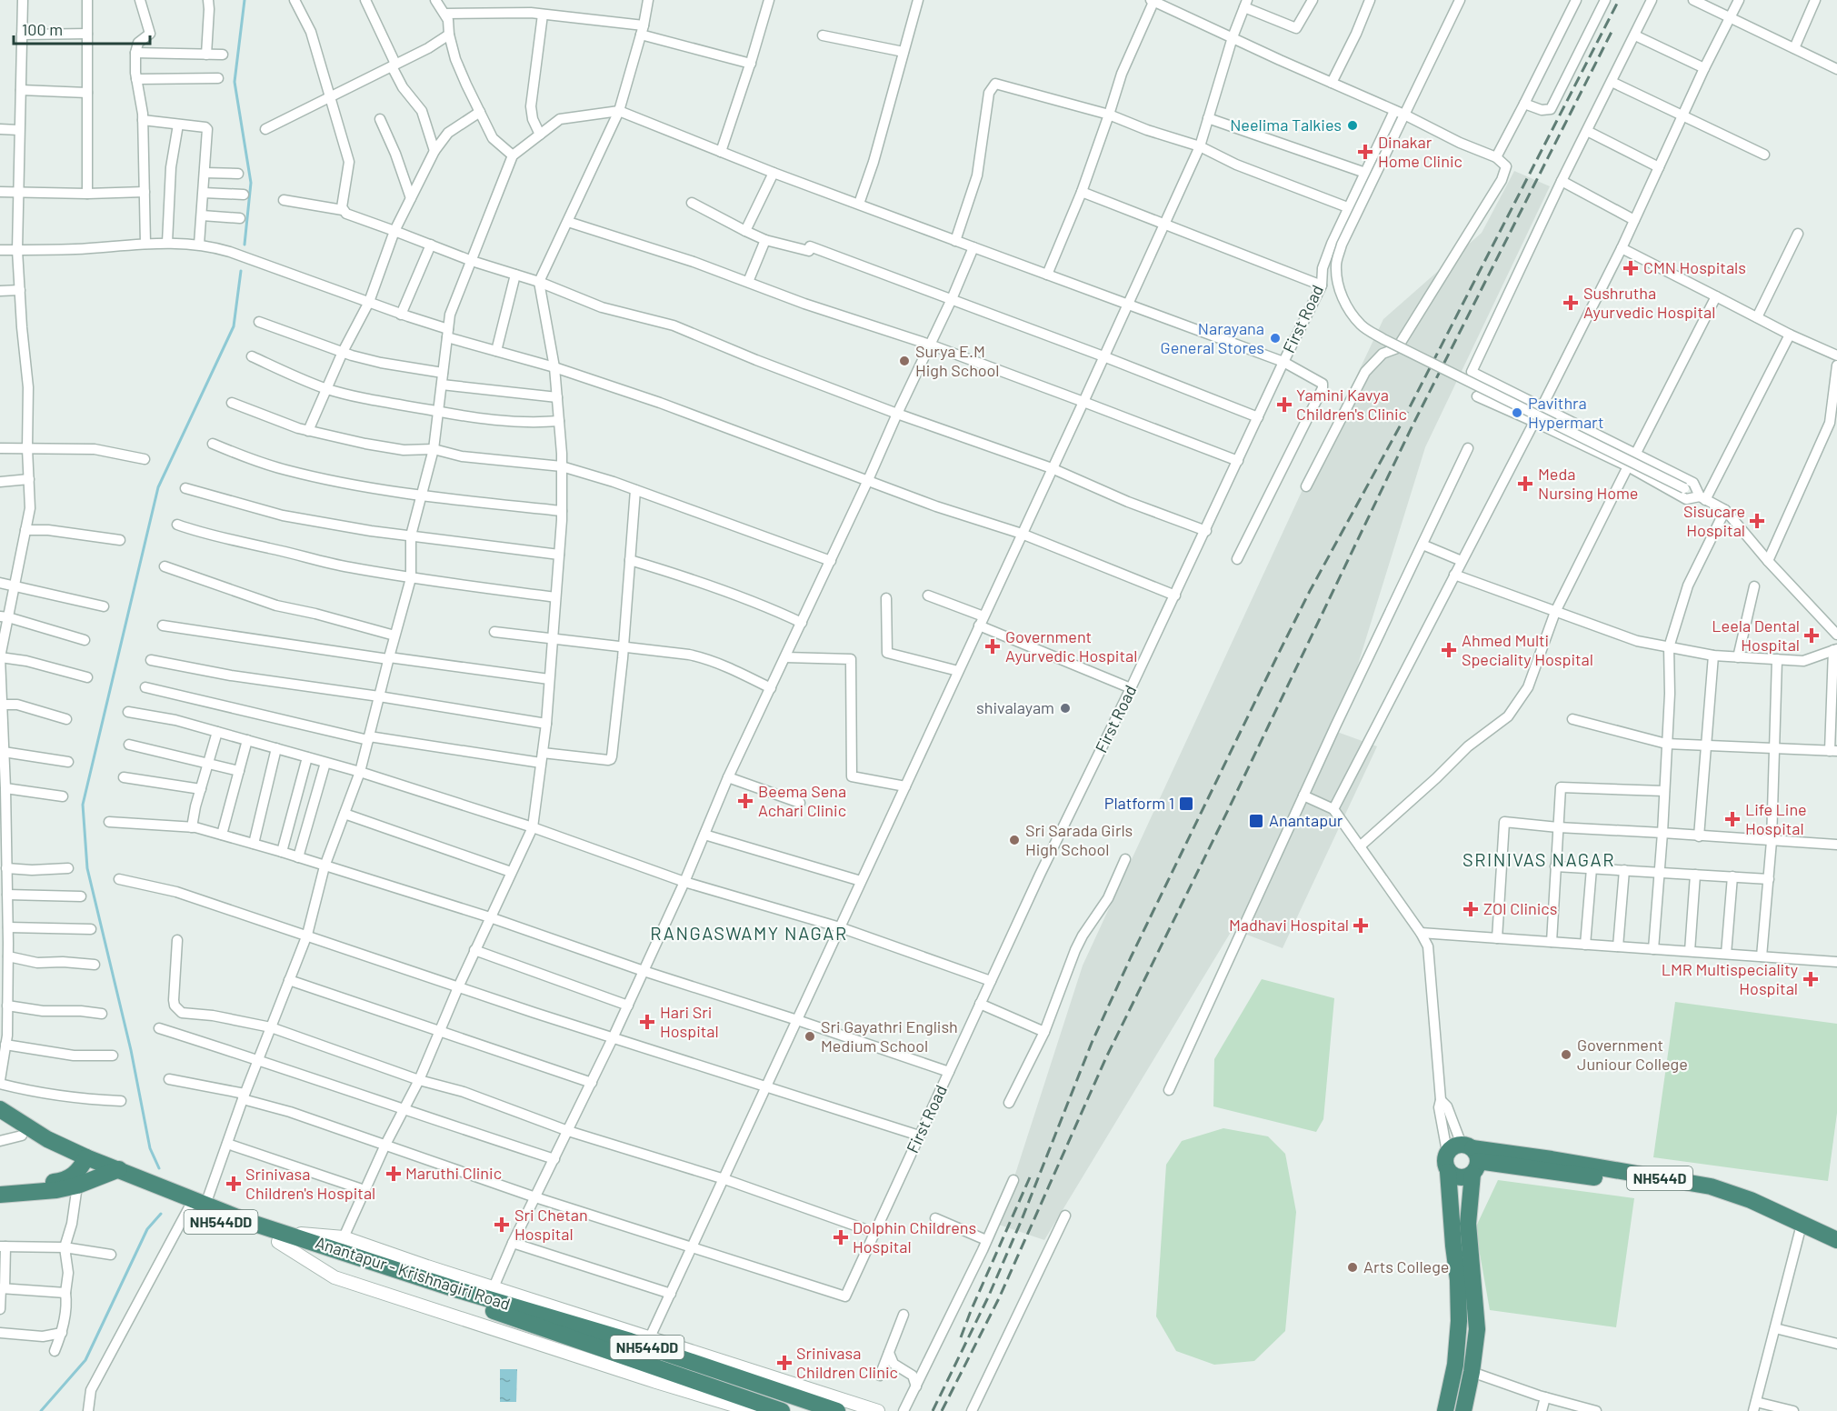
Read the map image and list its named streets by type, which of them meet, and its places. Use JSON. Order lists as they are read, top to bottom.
{
  "streets": {
    "highway": ["NH544D", "NH544DD", "Anantapur - Krishnagiri Road"],
    "street": ["First Road"]
  },
  "crossings": [
    ["NH544DD", "Anantapur - Krishnagiri Road"]
  ],
  "districts": ["SRINIVAS NAGAR", "RANGASWAMY NAGAR"],
  "places": {
    "other": [
      "Neelima Talkies",
      "Narayana General Stores",
      "Surya E.M High School",
      "Pavithra Hypermart",
      "shivalayam",
      "Sri Sarada Girls High School",
      "Sri Gayathri English Medium School",
      "Government Juniour College",
      "Arts College"
    ],
    "health": [
      "Dinakar Home Clinic",
      "CMN Hospitals",
      "Sushrutha Ayurvedic Hospital",
      "Yamini Kavya Children's Clinic",
      "Meda Nursing Home",
      "Sisucare Hospital",
      "Leela Dental Hospital",
      "Government Ayurvedic Hospital",
      "Ahmed Multi Speciality Hospital",
      "Beema Sena Achari Clinic",
      "Life Line Hospital",
      "ZOI Clinics",
      "Madhavi Hospital",
      "LMR Multispeciality Hospital",
      "Hari Sri Hospital",
      "Maruthi Clinic",
      "Srinivasa Children's Hospital",
      "Sri Chetan Hospital",
      "Dolphin Childrens Hospital",
      "Srinivasa Children Clinic"
    ],
    "transit": ["Platform 1", "Anantapur"]
  },
  "scale_bar": "100 m"
}
